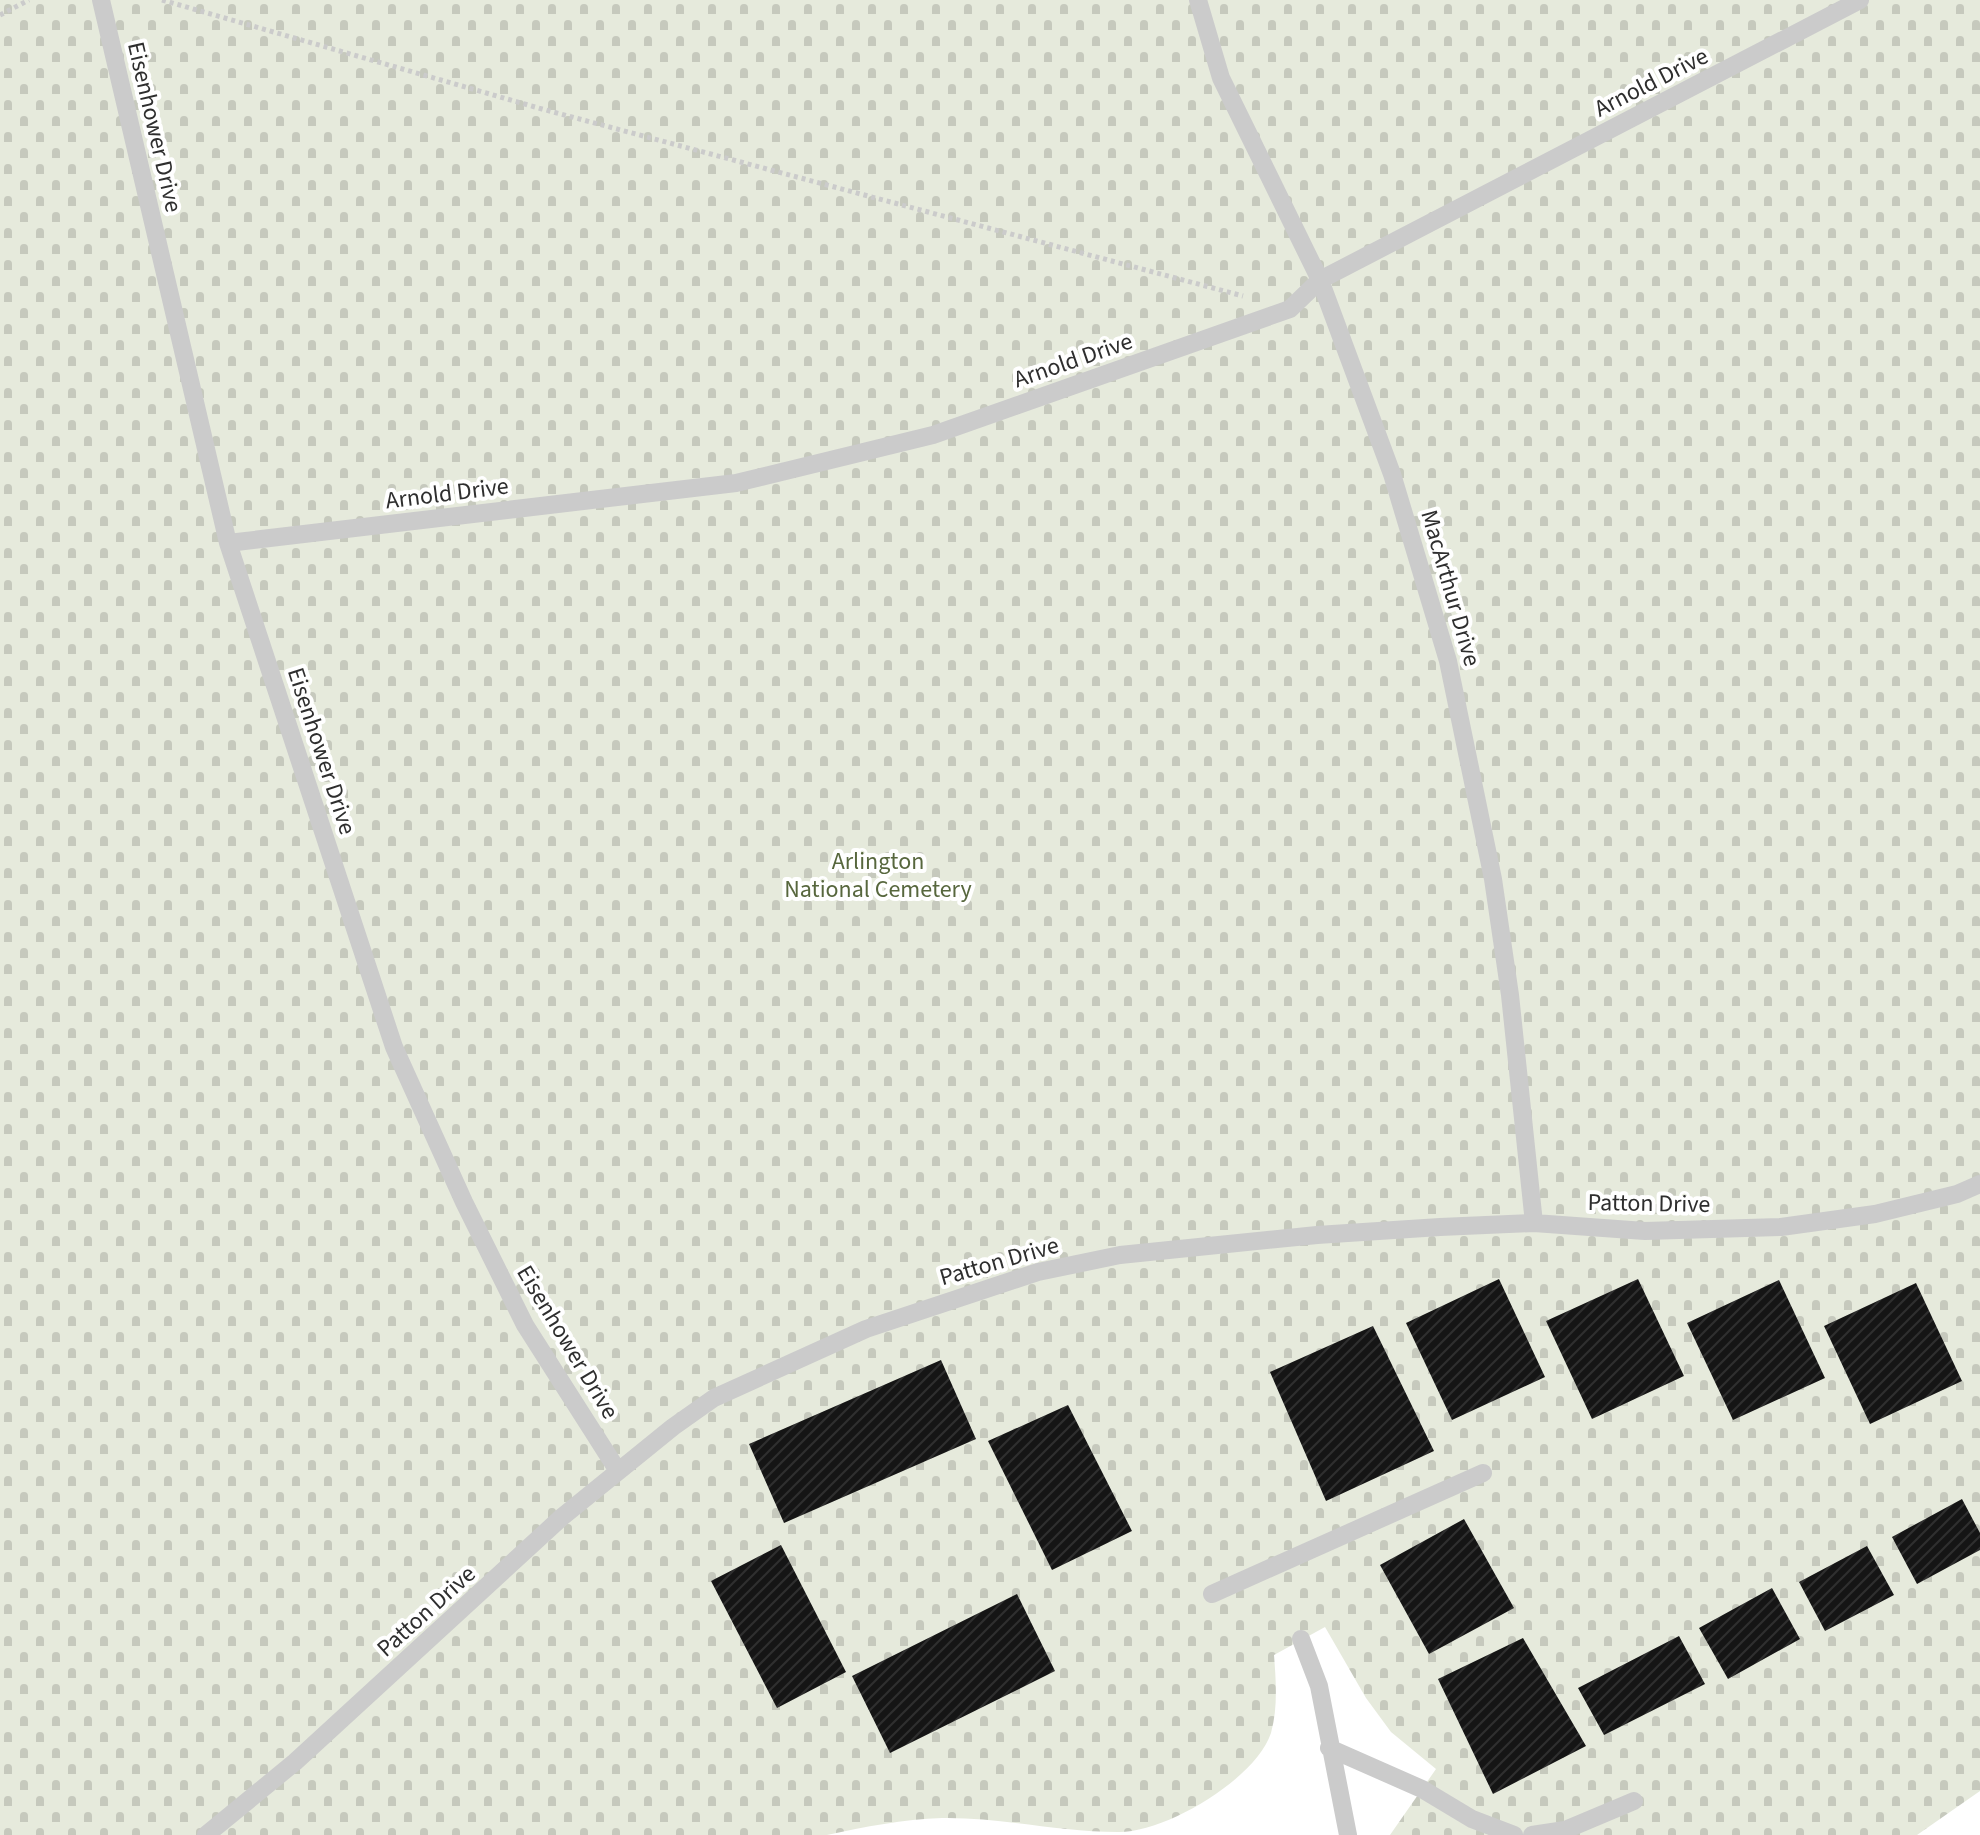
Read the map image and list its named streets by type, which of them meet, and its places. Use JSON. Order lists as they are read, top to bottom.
{
  "streets": {
    "lane": [
      "Arnold Drive",
      "Eisenhower Drive",
      "MacArthur Drive",
      "Patton Drive"
    ]
  },
  "crossings": [
    ["Arnold Drive", "Eisenhower Drive"],
    ["Arnold Drive", "MacArthur Drive"],
    ["Eisenhower Drive", "Patton Drive"],
    ["MacArthur Drive", "Patton Drive"]
  ],
  "parks": ["Arlington National Cemetery"]
}
